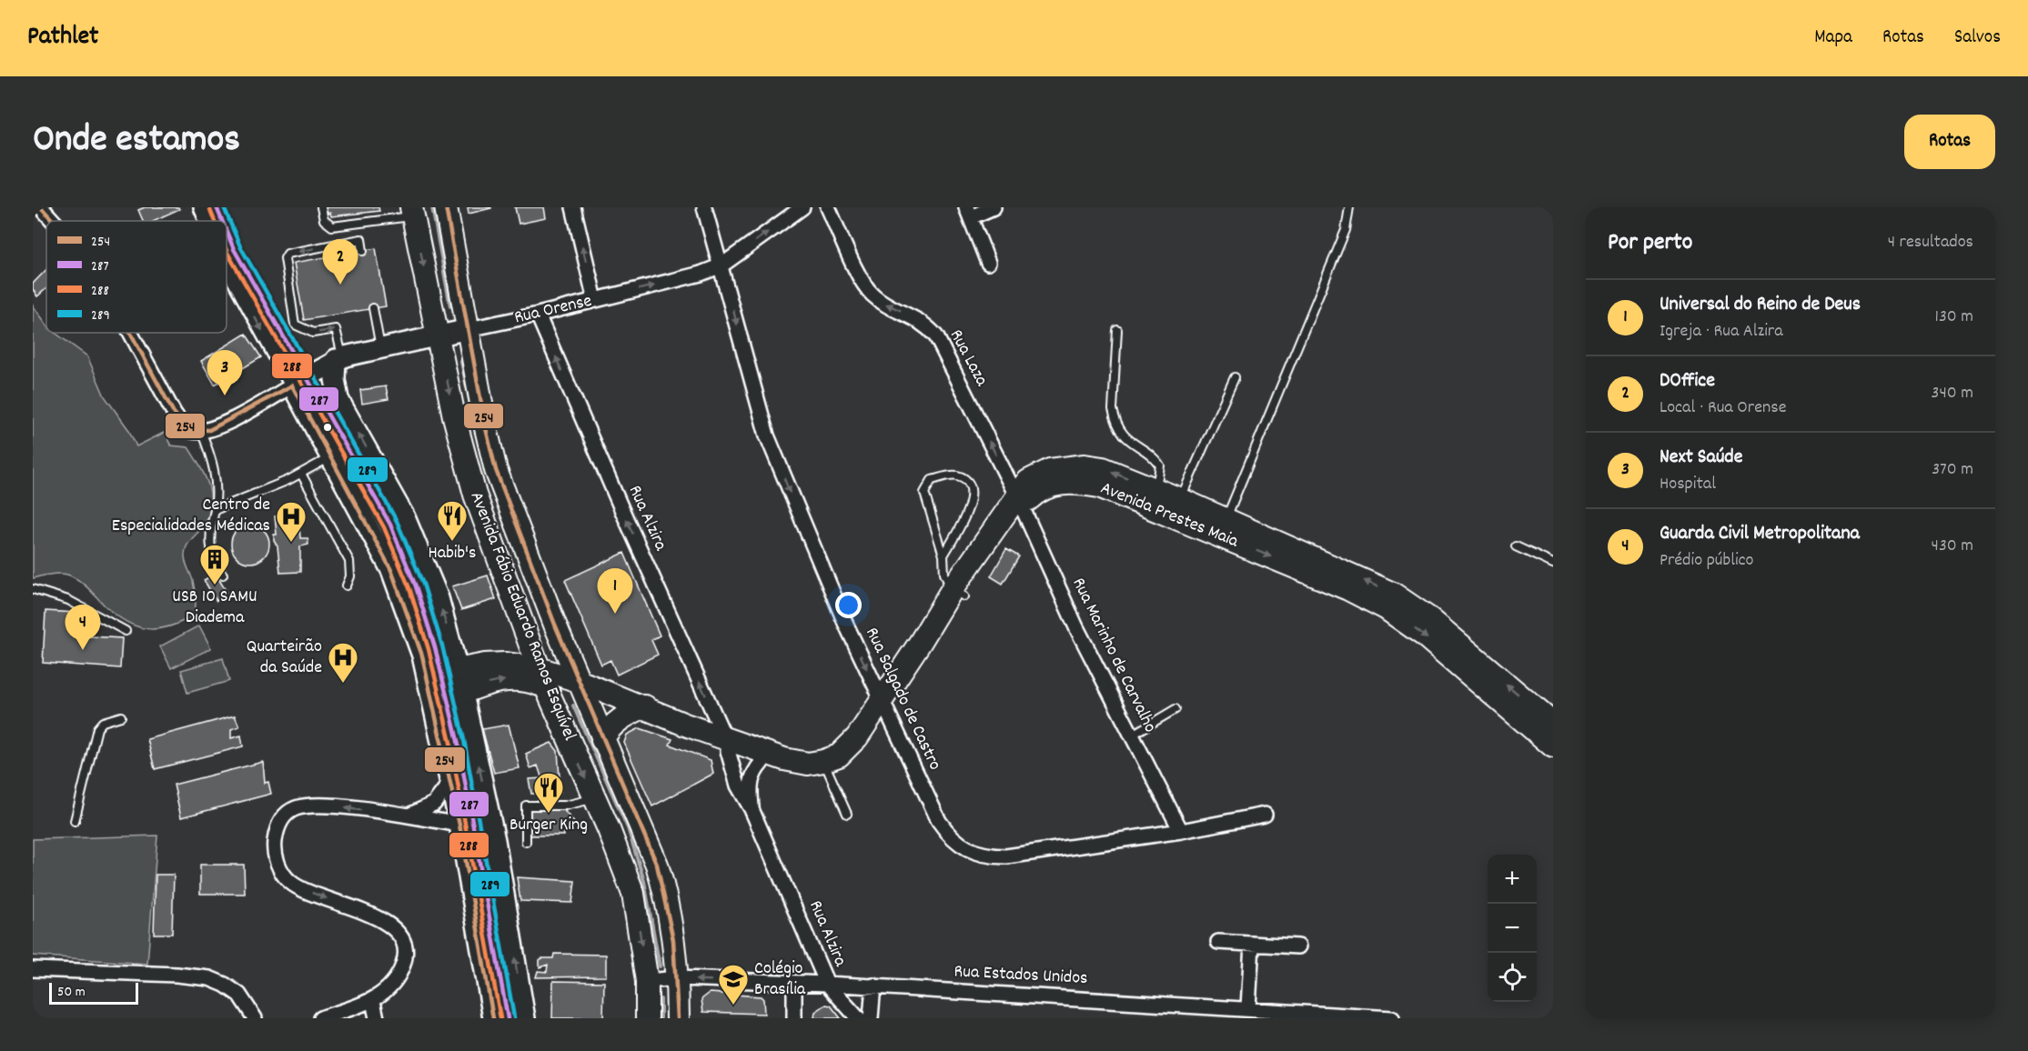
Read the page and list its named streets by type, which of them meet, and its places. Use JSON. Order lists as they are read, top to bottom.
{
  "streets": {
    "main road": ["Rua Orense", "Avenida Prestes Maia", "Avenida Fábio Eduardo Ramos Esquível"],
    "street": [
      "Rua Laza",
      "Rua Alzira",
      "Rua Marinho de Carvalho",
      "Rua Salgado de Castro",
      "Rua Estados Unidos"
    ]
  },
  "crossings": [
    ["Rua Orense", "Rua Alzira"],
    ["Rua Orense", "Avenida Fábio Eduardo Ramos Esquível"],
    ["Rua Orense", "Rua Salgado de Castro"],
    ["Rua Laza", "Avenida Prestes Maia"],
    ["Rua Laza", "Rua Marinho de Carvalho"],
    ["Avenida Prestes Maia", "Rua Alzira"],
    ["Avenida Prestes Maia", "Avenida Fábio Eduardo Ramos Esquível"],
    ["Avenida Prestes Maia", "Rua Marinho de Carvalho"],
    ["Avenida Prestes Maia", "Rua Salgado de Castro"],
    ["Rua Alzira", "Rua Estados Unidos"],
    ["Avenida Fábio Eduardo Ramos Esquível", "Rua Estados Unidos"],
    ["Rua Marinho de Carvalho", "Rua Salgado de Castro"]
  ],
  "one_way": [
    "Rua Orense",
    "Rua Laza",
    "Rua Alzira",
    "Rua Salgado de Castro"
  ],
  "places": {
    "restaurant": ["Habib's", "Burger King"],
    "hospital": ["Centro de Especialidades Médicas", "Quarteirão da Saúde"],
    "building": ["USB 10 SAMU Diadema"],
    "school or university": ["Colégio Brasília"]
  },
  "lines": [
    "transit line 254",
    "transit line 287",
    "transit line 289",
    "transit line 288"
  ],
  "legend": [
    "254",
    "287",
    "288",
    "289"
  ],
  "scale_bar": "50 m",
  "page": {
    "header": "Pathlet",
    "nav": ["Mapa", "Rotas", "Salvos"],
    "title": "Onde estamos",
    "buttons": "Rotas",
    "heading": ["Por perto", "4 resultados"],
    "pins": [
      "2",
      "3",
      "1",
      "4"
    ],
    "list": [
      {
        "mark": "1",
        "name": "Universal do Reino de Deus",
        "note": "Igreja · Rua Alzira",
        "value": "130 m"
      },
      {
        "mark": "2",
        "name": "DOffice",
        "note": "Local · Rua Orense",
        "value": "340 m"
      },
      {
        "mark": "3",
        "name": "Next Saúde",
        "note": "Hospital",
        "value": "370 m"
      },
      {
        "mark": "4",
        "name": "Guarda Civil Metropolitana",
        "note": "Prédio público",
        "value": "430 m"
      }
    ],
    "map_buttons": ["+", "−"],
    "scale": "50 m"
  }
}
